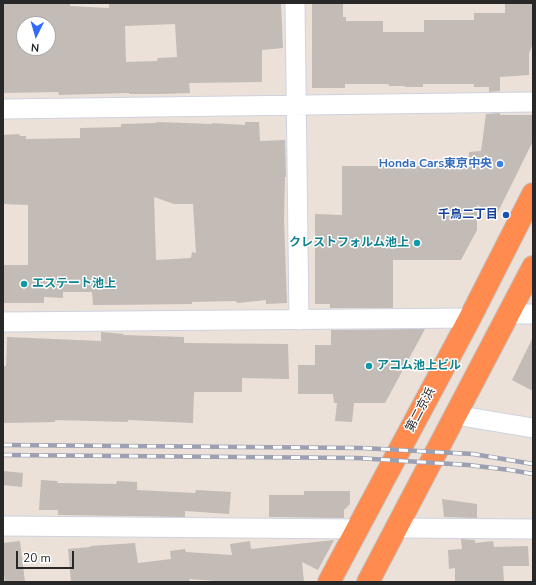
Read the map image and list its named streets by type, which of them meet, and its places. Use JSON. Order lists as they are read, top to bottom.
{
  "streets": {
    "highway": ["第二京浜"]
  },
  "places": [
    "Honda Cars東京中央",
    "千鳥二丁目",
    "クレストフォルム池上",
    "エステート池上",
    "アコム池上ビル"
  ],
  "scale_bar": "20 m",
  "north": "bottom"
}
